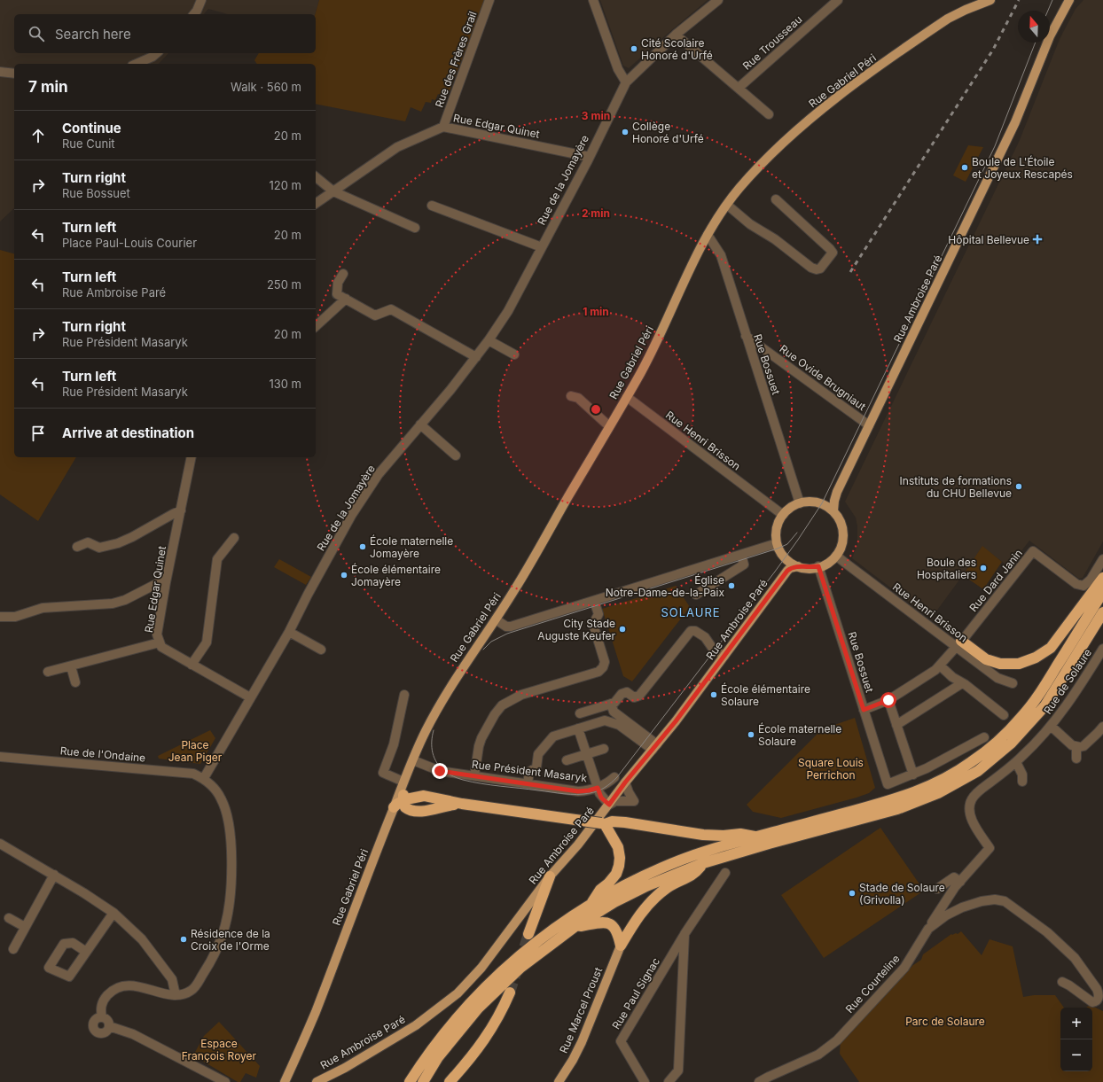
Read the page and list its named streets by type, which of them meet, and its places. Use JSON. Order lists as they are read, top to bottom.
{
  "streets": {
    "main road": ["Rue Gabriel Péri", "Rue Ambroise Paré", "Rue Marcel Proust"],
    "street": [
      "Rue Trousseau",
      "Rue des Frères Grail",
      "Rue Edgar Quinet",
      "Rue de la Jomayère",
      "Rue Bossuet",
      "Rue Ovide Brugniaut",
      "Rue Henri Brisson",
      "Rue Dard Janin",
      "Rue de Solaure",
      "Rue de l'Ondaine",
      "Rue Président Masaryk",
      "Rue Courteline",
      "Rue Paul Signac"
    ]
  },
  "crossings": [
    ["Rue des Frères Grail", "Rue Edgar Quinet"],
    ["Rue Gabriel Péri", "Rue Bossuet"],
    ["Rue Gabriel Péri", "Rue Henri Brisson"],
    ["Rue Gabriel Péri", "Rue Président Masaryk"],
    ["Rue Edgar Quinet", "Rue de la Jomayère"],
    ["Rue de la Jomayère", "Rue de l'Ondaine"],
    ["Rue Ambroise Paré", "Rue Bossuet"],
    ["Rue Ambroise Paré", "Rue Ovide Brugniaut"],
    ["Rue Ambroise Paré", "Rue Henri Brisson"],
    ["Rue Ambroise Paré", "Rue Président Masaryk"],
    ["Rue Bossuet", "Rue Ovide Brugniaut"],
    ["Rue Bossuet", "Rue Henri Brisson"],
    ["Rue Henri Brisson", "Rue Dard Janin"],
    ["Rue de Solaure", "Rue Courteline"]
  ],
  "districts": ["SOLAURE"],
  "parks": [
    "Place Jean Piger",
    "Square Louis Perrichon",
    "Parc de Solaure",
    "Espace François Royer"
  ],
  "places": {
    "other": [
      "Cité Scolaire Honoré d'Urfé",
      "Collège Honoré d'Urfé",
      "Boule de L'Étoile et Joyeux Rescapés",
      "Instituts de formations du CHU Bellevue",
      "École maternelle Jomayère",
      "Boule des Hospitaliers",
      "École élémentaire Jomayère",
      "Église Notre-Dame-de-la-Paix",
      "City Stade Auguste Keufer",
      "École élémentaire Solaure",
      "École maternelle Solaure",
      "Stade de Solaure (Grivolla)",
      "Résidence de la Croix de l'Orme"
    ],
    "health": ["Hôpital Bellevue"]
  },
  "north": "top",
  "page": {
    "search": "Search here",
    "heading": ["7 min", "Walk · 560 m"],
    "list": [
      ["Continue", "Rue Cunit", "20 m"],
      ["Turn right", "Rue Bossuet", "120 m"],
      ["Turn left", "Place Paul-Louis Courier", "20 m"],
      ["Turn left", "Rue Ambroise Paré", "250 m"],
      ["Turn right", "Rue Président Masaryk", "20 m"],
      ["Turn left", "Rue Président Masaryk", "130 m"],
      "Arrive at destination"
    ],
    "map_buttons": ["+", "−"]
  },
  "rings": ["3 min", "2 min", "1 min"]
}
